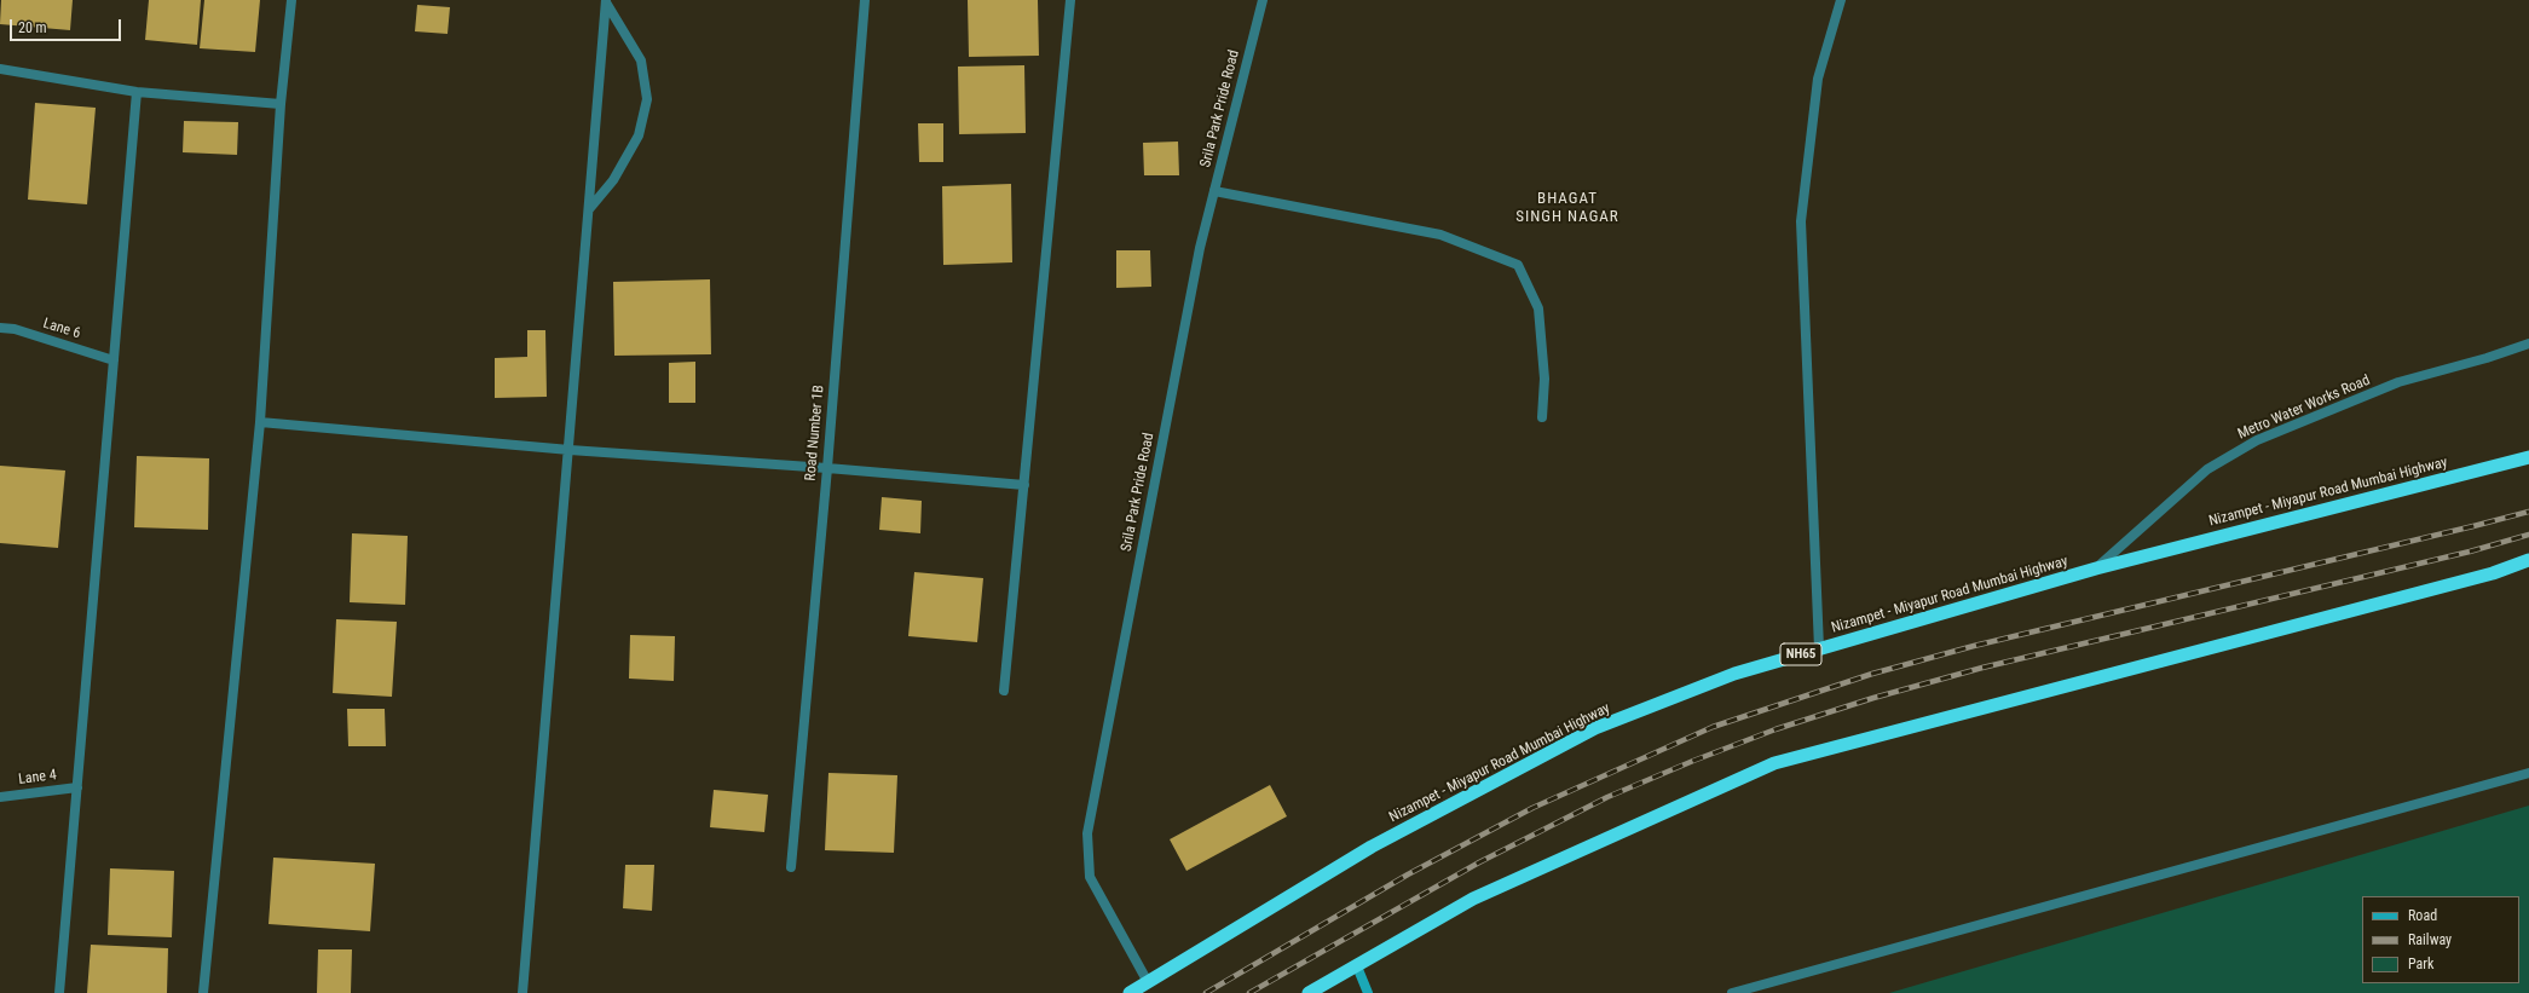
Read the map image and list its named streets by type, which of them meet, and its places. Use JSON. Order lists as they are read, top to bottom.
{
  "streets": {
    "highway": ["Nizampet - Miyapur Road Mumbai Highway", "NH65"],
    "street": [
      "Srila Park Pride Road",
      "Lane 6",
      "Metro Water Works Road",
      "Road Number 1B",
      "Lane 4"
    ]
  },
  "crossings": [
    ["Srila Park Pride Road", "Nizampet - Miyapur Road Mumbai Highway"],
    ["Metro Water Works Road", "Nizampet - Miyapur Road Mumbai Highway"]
  ],
  "districts": ["BHAGAT SINGH NAGAR"],
  "legend": ["Road", "Railway", "Park"],
  "scale_bar": "20 m"
}
